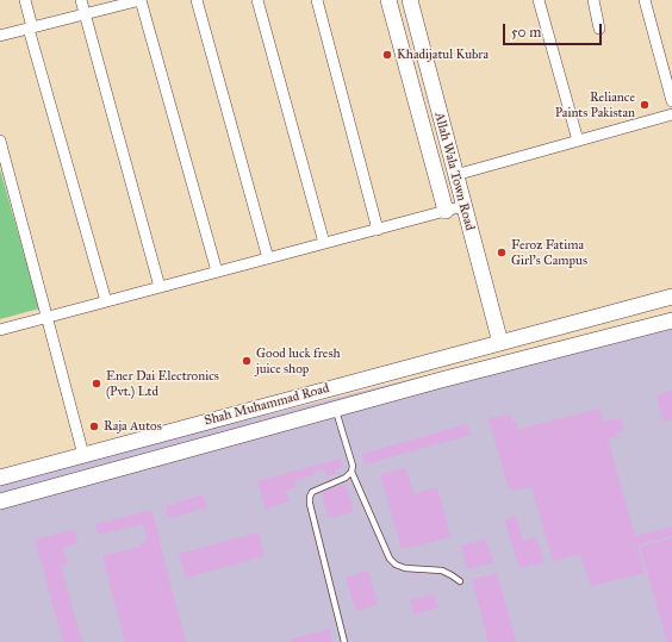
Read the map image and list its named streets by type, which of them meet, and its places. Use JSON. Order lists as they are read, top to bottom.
{
  "streets": {
    "main road": ["Allah Wala Town Road", "Shah Muhammad Road"]
  },
  "crossings": [
    ["Allah Wala Town Road", "Shah Muhammad Road"]
  ],
  "places": [
    "Khadijatul Kubra",
    "Reliance Paints Pakistan",
    "Feroz Fatima Girl's Campus",
    "Good luck fresh juice shop",
    "Ener Dai Electronics (Pvt.) Ltd",
    "Raja Autos"
  ],
  "scale_bar": "50 m"
}
